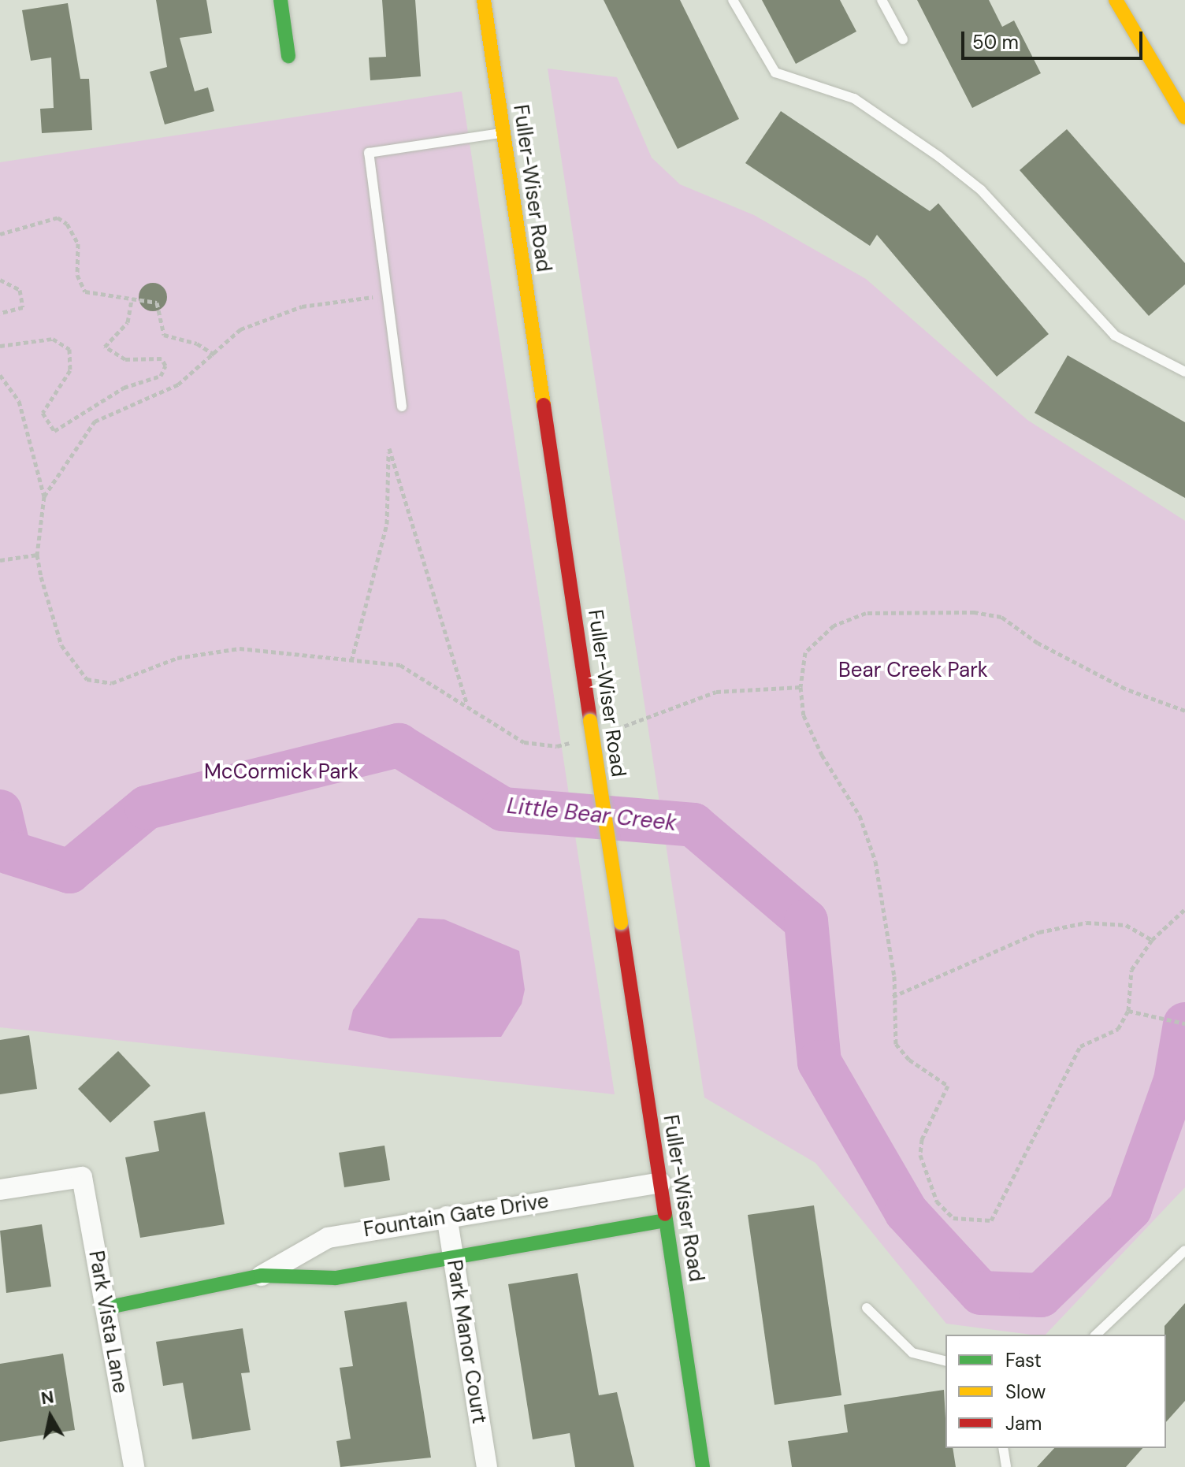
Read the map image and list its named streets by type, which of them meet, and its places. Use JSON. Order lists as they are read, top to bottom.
{
  "streets": {
    "street": [
      "Fuller-Wiser Road",
      "Fountain Gate Drive",
      "Park Vista Lane",
      "Park Manor Court"
    ]
  },
  "crossings": [
    ["Fuller-Wiser Road", "Fountain Gate Drive"],
    ["Fountain Gate Drive", "Park Vista Lane"],
    ["Fountain Gate Drive", "Park Manor Court"]
  ],
  "water": ["Little Bear Creek"],
  "parks": ["Bear Creek Park", "McCormick Park"],
  "legend": ["Fast", "Slow", "Jam"],
  "scale_bar": "50 m",
  "north": "top"
}
